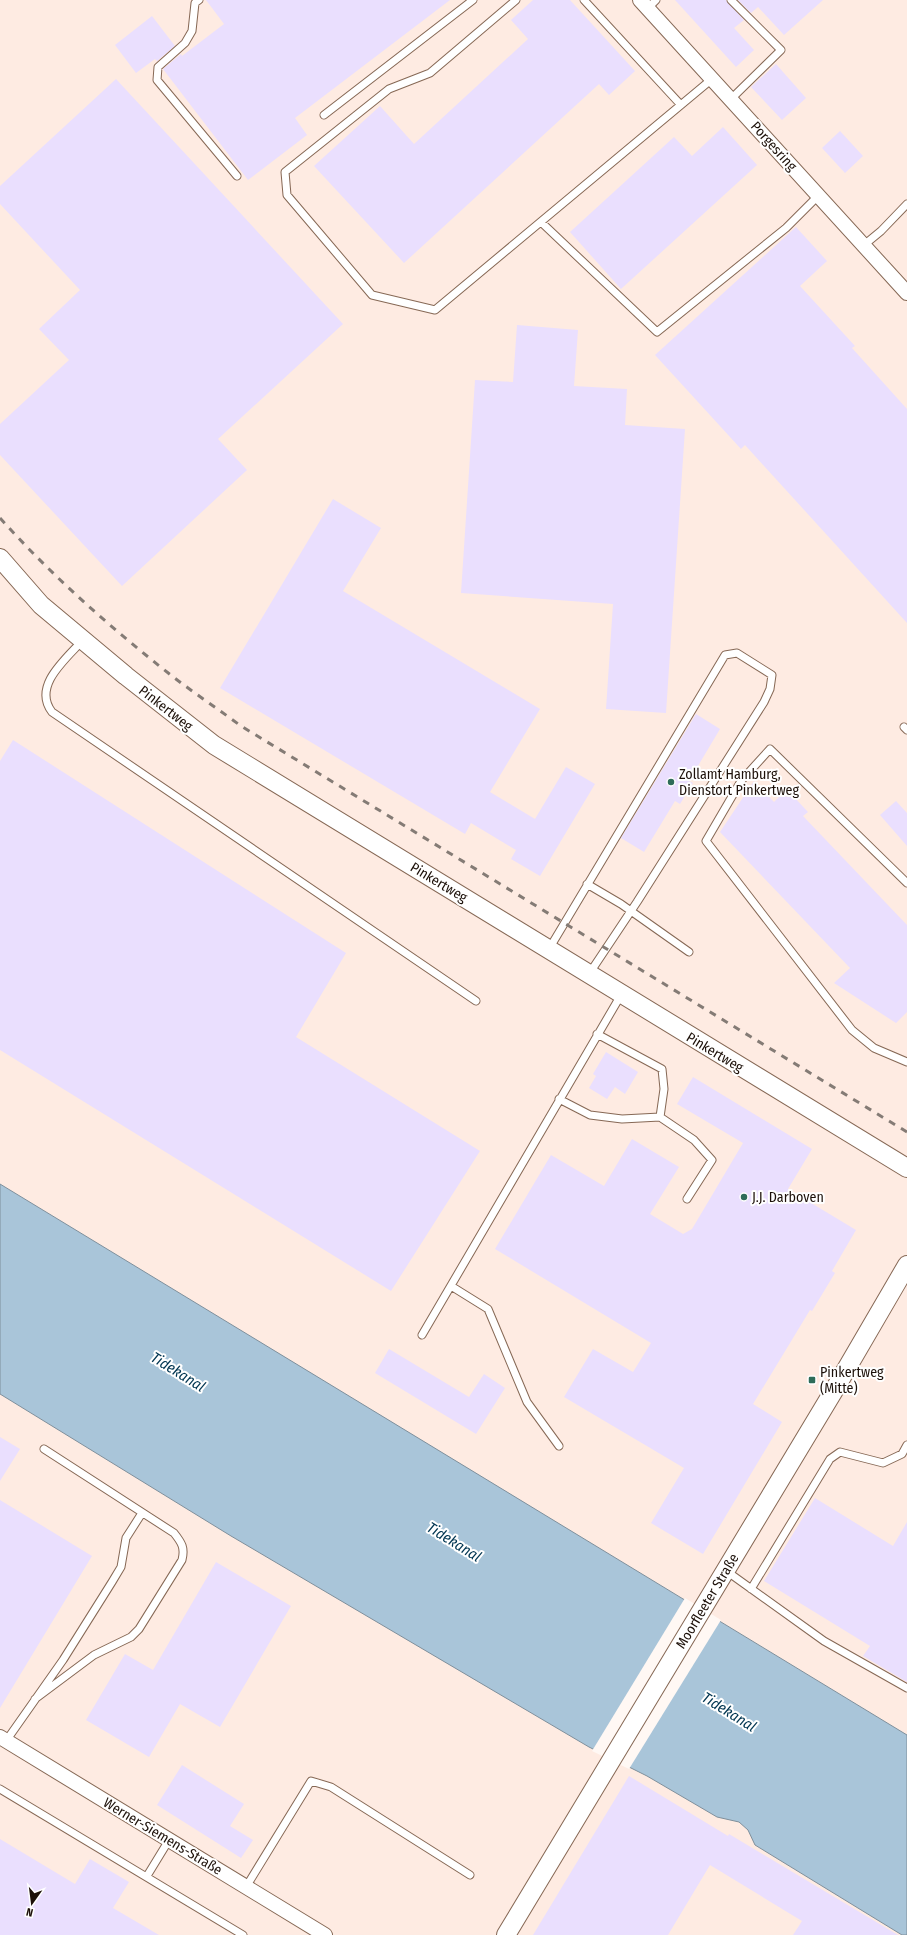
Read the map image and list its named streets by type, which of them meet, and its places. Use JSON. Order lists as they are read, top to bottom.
{
  "streets": {
    "street": [
      "Porgesring",
      "Pinkertweg",
      "Moorfleeter Straße",
      "Werner-Siemens-Straße"
    ]
  },
  "water": ["Tidekanal"],
  "places": {
    "other": ["Zollamt Hamburg, Dienstort Pinkertweg", "J.J. Darboven"],
    "transit": ["Pinkertweg (Mitte)"]
  },
  "north": "bottom"
}
